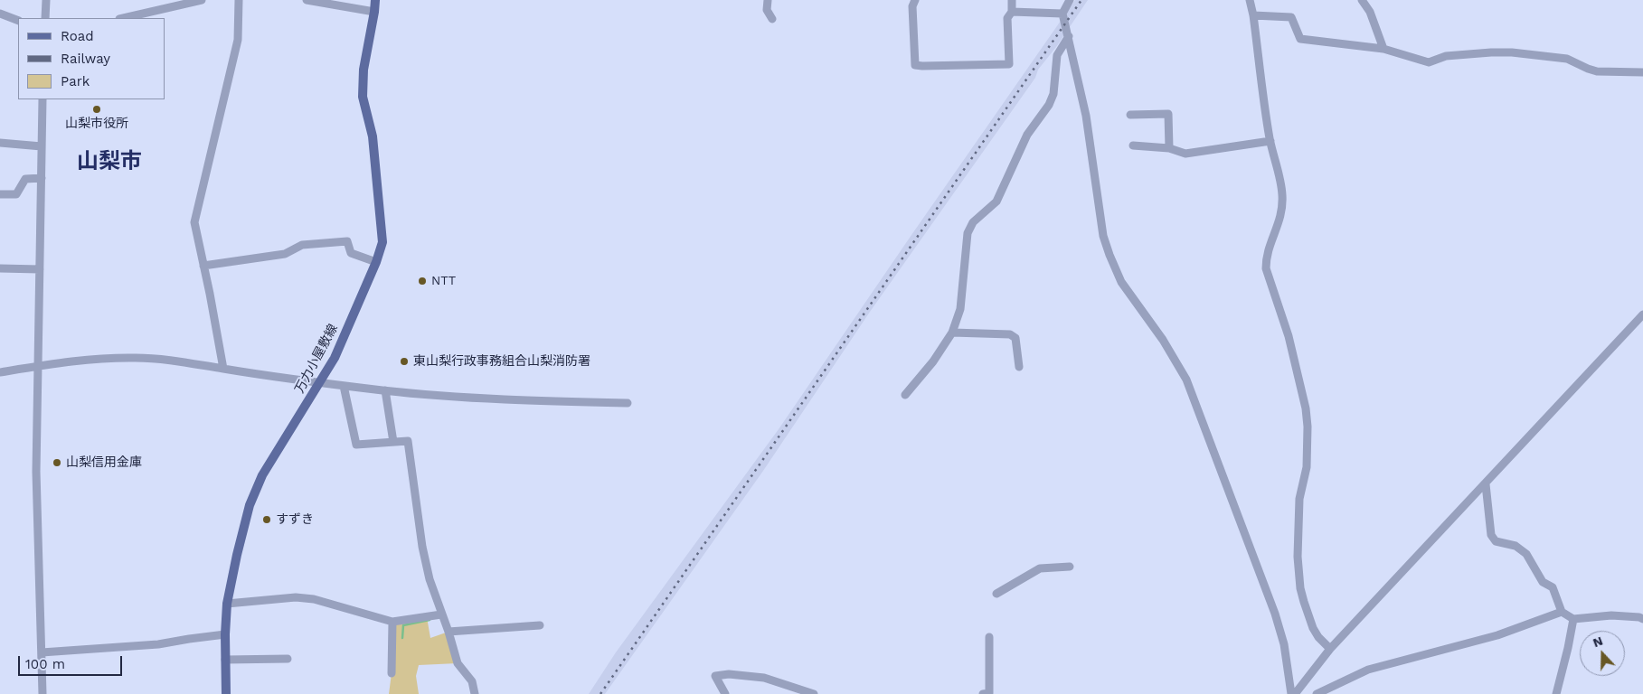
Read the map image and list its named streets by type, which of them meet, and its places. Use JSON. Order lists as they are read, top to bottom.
{
  "streets": {
    "main road": ["万力小屋敷線"]
  },
  "districts": ["山梨市"],
  "places": [
    "山梨市役所",
    "NTT",
    "東山梨行政事務組合山梨消防署",
    "山梨信用金庫",
    "すずき"
  ],
  "legend": ["Road", "Railway", "Park"],
  "scale_bar": "100 m",
  "north": "top"
}
